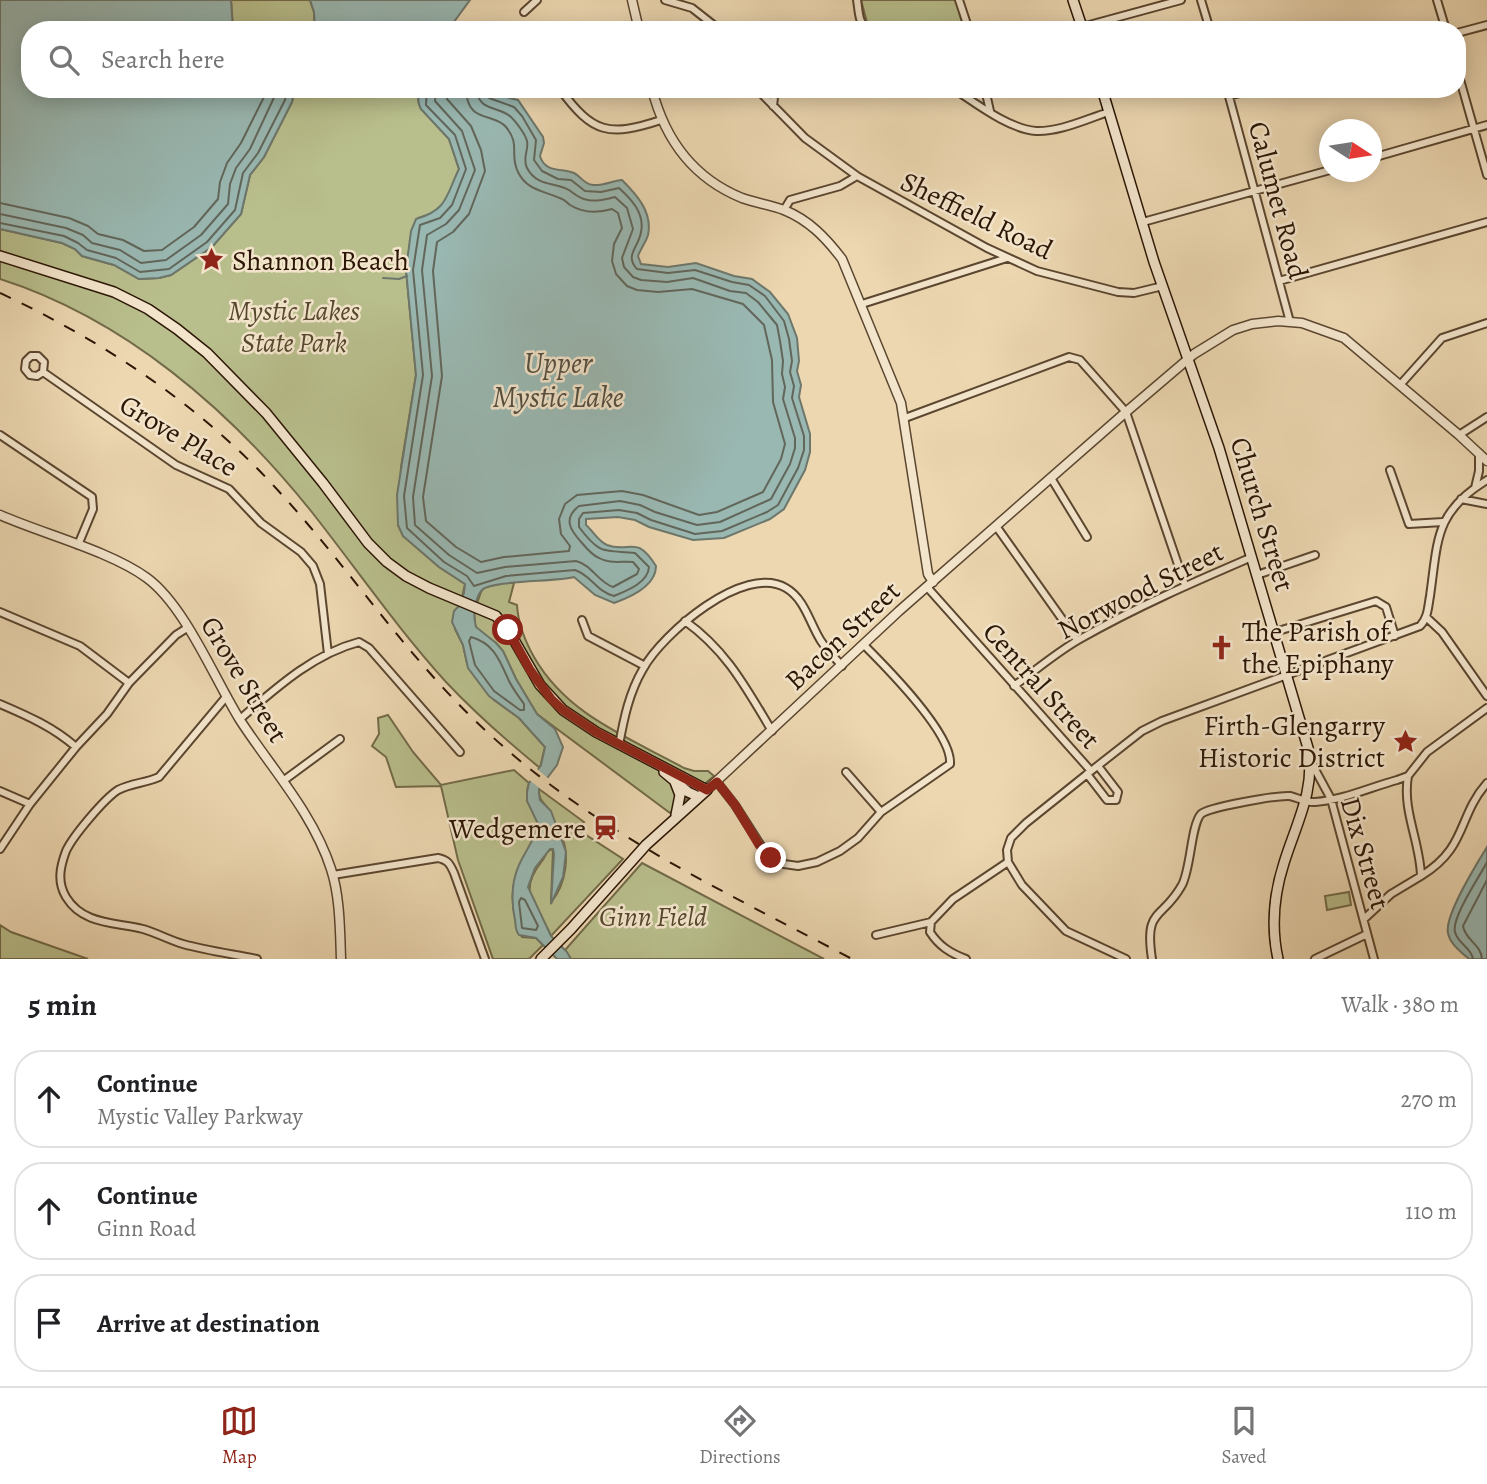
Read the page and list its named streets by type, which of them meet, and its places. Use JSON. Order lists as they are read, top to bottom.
{
  "streets": {
    "main road": ["Church Street", "Bacon Street"],
    "street": [
      "Calumet Road",
      "Sheffield Road",
      "Grove Place",
      "Norwood Street",
      "Grove Street",
      "Central Street",
      "Dix Street"
    ]
  },
  "crossings": [
    ["Calumet Road", "Bacon Street"],
    ["Sheffield Road", "Church Street"],
    ["Church Street", "Norwood Street"],
    ["Church Street", "Bacon Street"],
    ["Church Street", "Central Street"],
    ["Church Street", "Dix Street"],
    ["Norwood Street", "Central Street"],
    ["Bacon Street", "Central Street"]
  ],
  "water": ["Upper Mystic Lake"],
  "parks": ["Mystic Lakes State Park", "Ginn Field"],
  "places": {
    "place": ["Shannon Beach", "Firth-Glengarry Historic District"],
    "church": ["The Parish of the Epiphany"],
    "station": ["Wedgemere"]
  },
  "north": "right",
  "page": {
    "search": "Search here",
    "heading": ["5 min", "Walk · 380 m"],
    "list": [
      ["Continue", "Mystic Valley Parkway", "270 m"],
      ["Continue", "Ginn Road", "110 m"],
      "Arrive at destination"
    ],
    "nav": ["Map", "Directions", "Saved"]
  }
}
